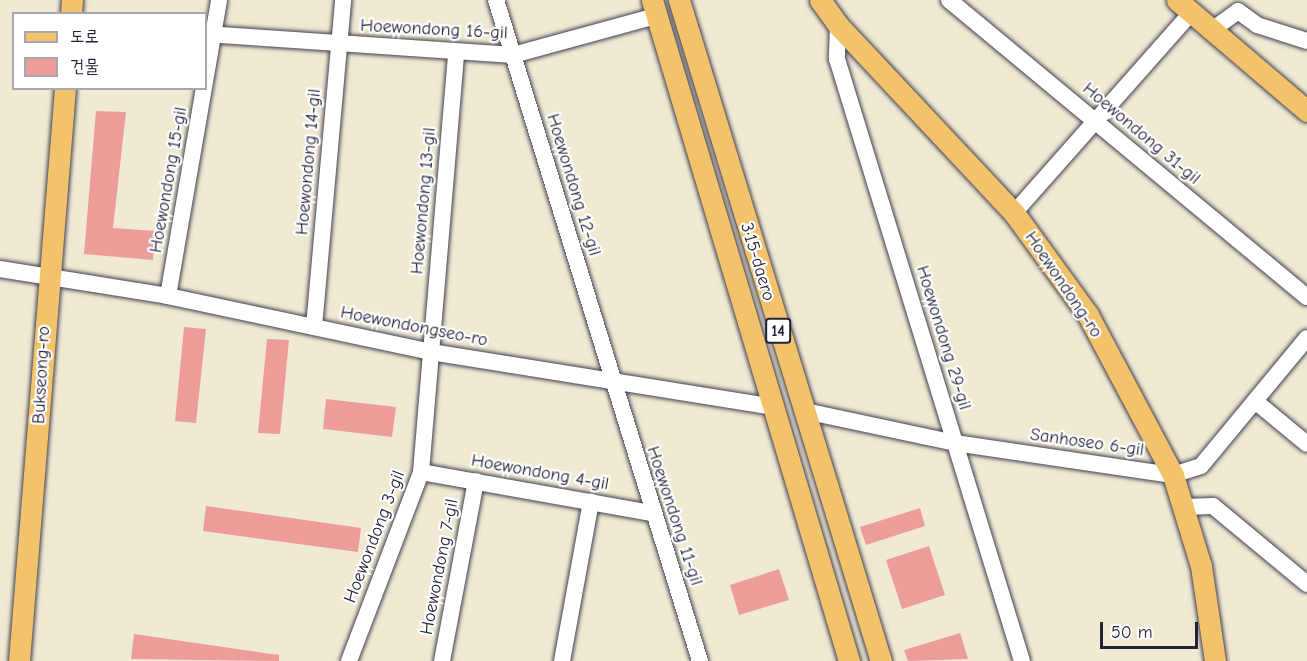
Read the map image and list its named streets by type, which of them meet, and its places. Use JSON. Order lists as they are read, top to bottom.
{
  "streets": {
    "main road": [
      "3·15-daero",
      "Hoewondong-ro",
      "14",
      "Bukseong-ro"
    ],
    "street": [
      "Hoewondong 16-gil",
      "Hoewondong 31-gil",
      "Hoewondong 14-gil",
      "Hoewondong 15-gil",
      "Hoewondong 12-gil",
      "Hoewondong 13-gil",
      "Hoewondongseo-ro",
      "Hoewondong 29-gil",
      "Sanhoseo 6-gil",
      "Hoewondong 4-gil",
      "Hoewondong 11-gil",
      "Hoewondong 3-gil",
      "Hoewondong 7-gil"
    ]
  },
  "crossings": [
    ["Hoewondong 16-gil", "Hoewondong 14-gil"],
    ["Hoewondong 16-gil", "Hoewondong 15-gil"],
    ["Hoewondong 16-gil", "Hoewondong 12-gil"],
    ["Hoewondong 16-gil", "Hoewondong 13-gil"],
    ["Hoewondong 16-gil", "3·15-daero"],
    ["Hoewondong 14-gil", "Hoewondongseo-ro"],
    ["Hoewondong 15-gil", "Hoewondongseo-ro"],
    ["Hoewondong 12-gil", "Hoewondongseo-ro"],
    ["Hoewondong 12-gil", "Hoewondong 11-gil"],
    ["Hoewondong 13-gil", "Hoewondongseo-ro"],
    ["Hoewondong 13-gil", "Hoewondong 3-gil"],
    ["3·15-daero", "Hoewondongseo-ro"],
    ["3·15-daero", "Sanhoseo 6-gil"],
    ["Hoewondong-ro", "Hoewondong 29-gil"],
    ["Hoewondong-ro", "Sanhoseo 6-gil"],
    ["Hoewondongseo-ro", "Bukseong-ro"],
    ["Hoewondongseo-ro", "Hoewondong 11-gil"],
    ["Hoewondongseo-ro", "Hoewondong 3-gil"],
    ["Hoewondong 29-gil", "Sanhoseo 6-gil"],
    ["Hoewondong 4-gil", "Hoewondong 11-gil"],
    ["Hoewondong 4-gil", "Hoewondong 3-gil"],
    ["Hoewondong 4-gil", "Hoewondong 7-gil"]
  ],
  "legend": ["도로", "건물"],
  "scale_bar": "50 m"
}
